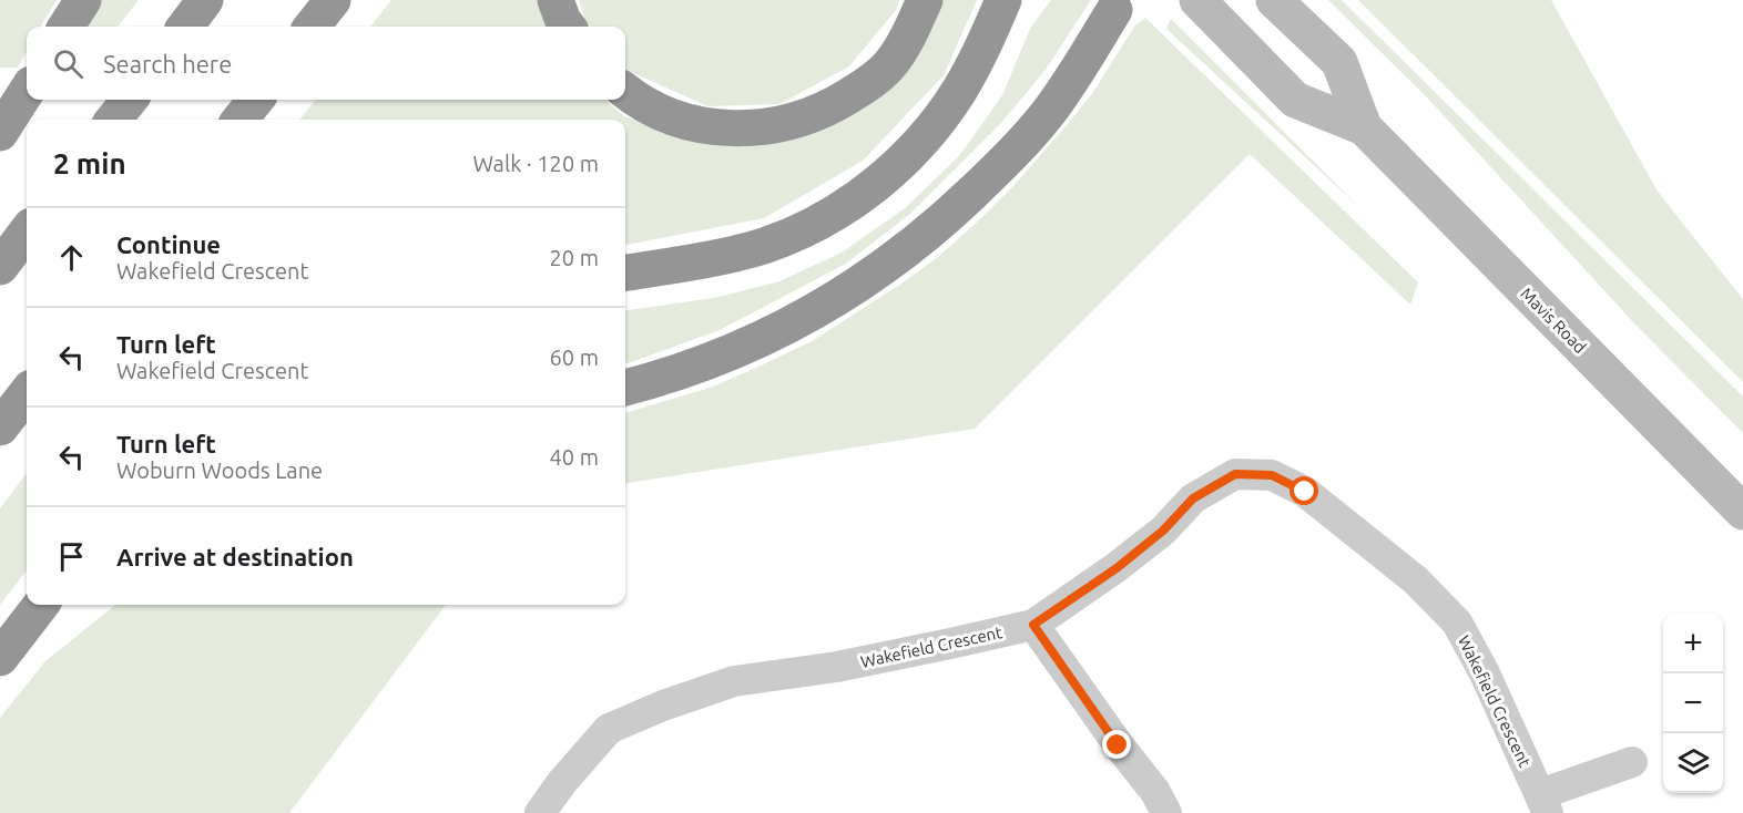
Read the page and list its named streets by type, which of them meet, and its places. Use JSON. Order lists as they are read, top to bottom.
{
  "streets": {
    "main road": ["Mavis Road"],
    "street": ["Wakefield Crescent"]
  },
  "page": {
    "search": "Search here",
    "heading": ["2 min", "Walk · 120 m"],
    "list": [
      ["Continue", "Wakefield Crescent", "20 m"],
      ["Turn left", "Wakefield Crescent", "60 m"],
      ["Turn left", "Woburn Woods Lane", "40 m"],
      "Arrive at destination"
    ],
    "map_buttons": ["+", "−"]
  }
}
